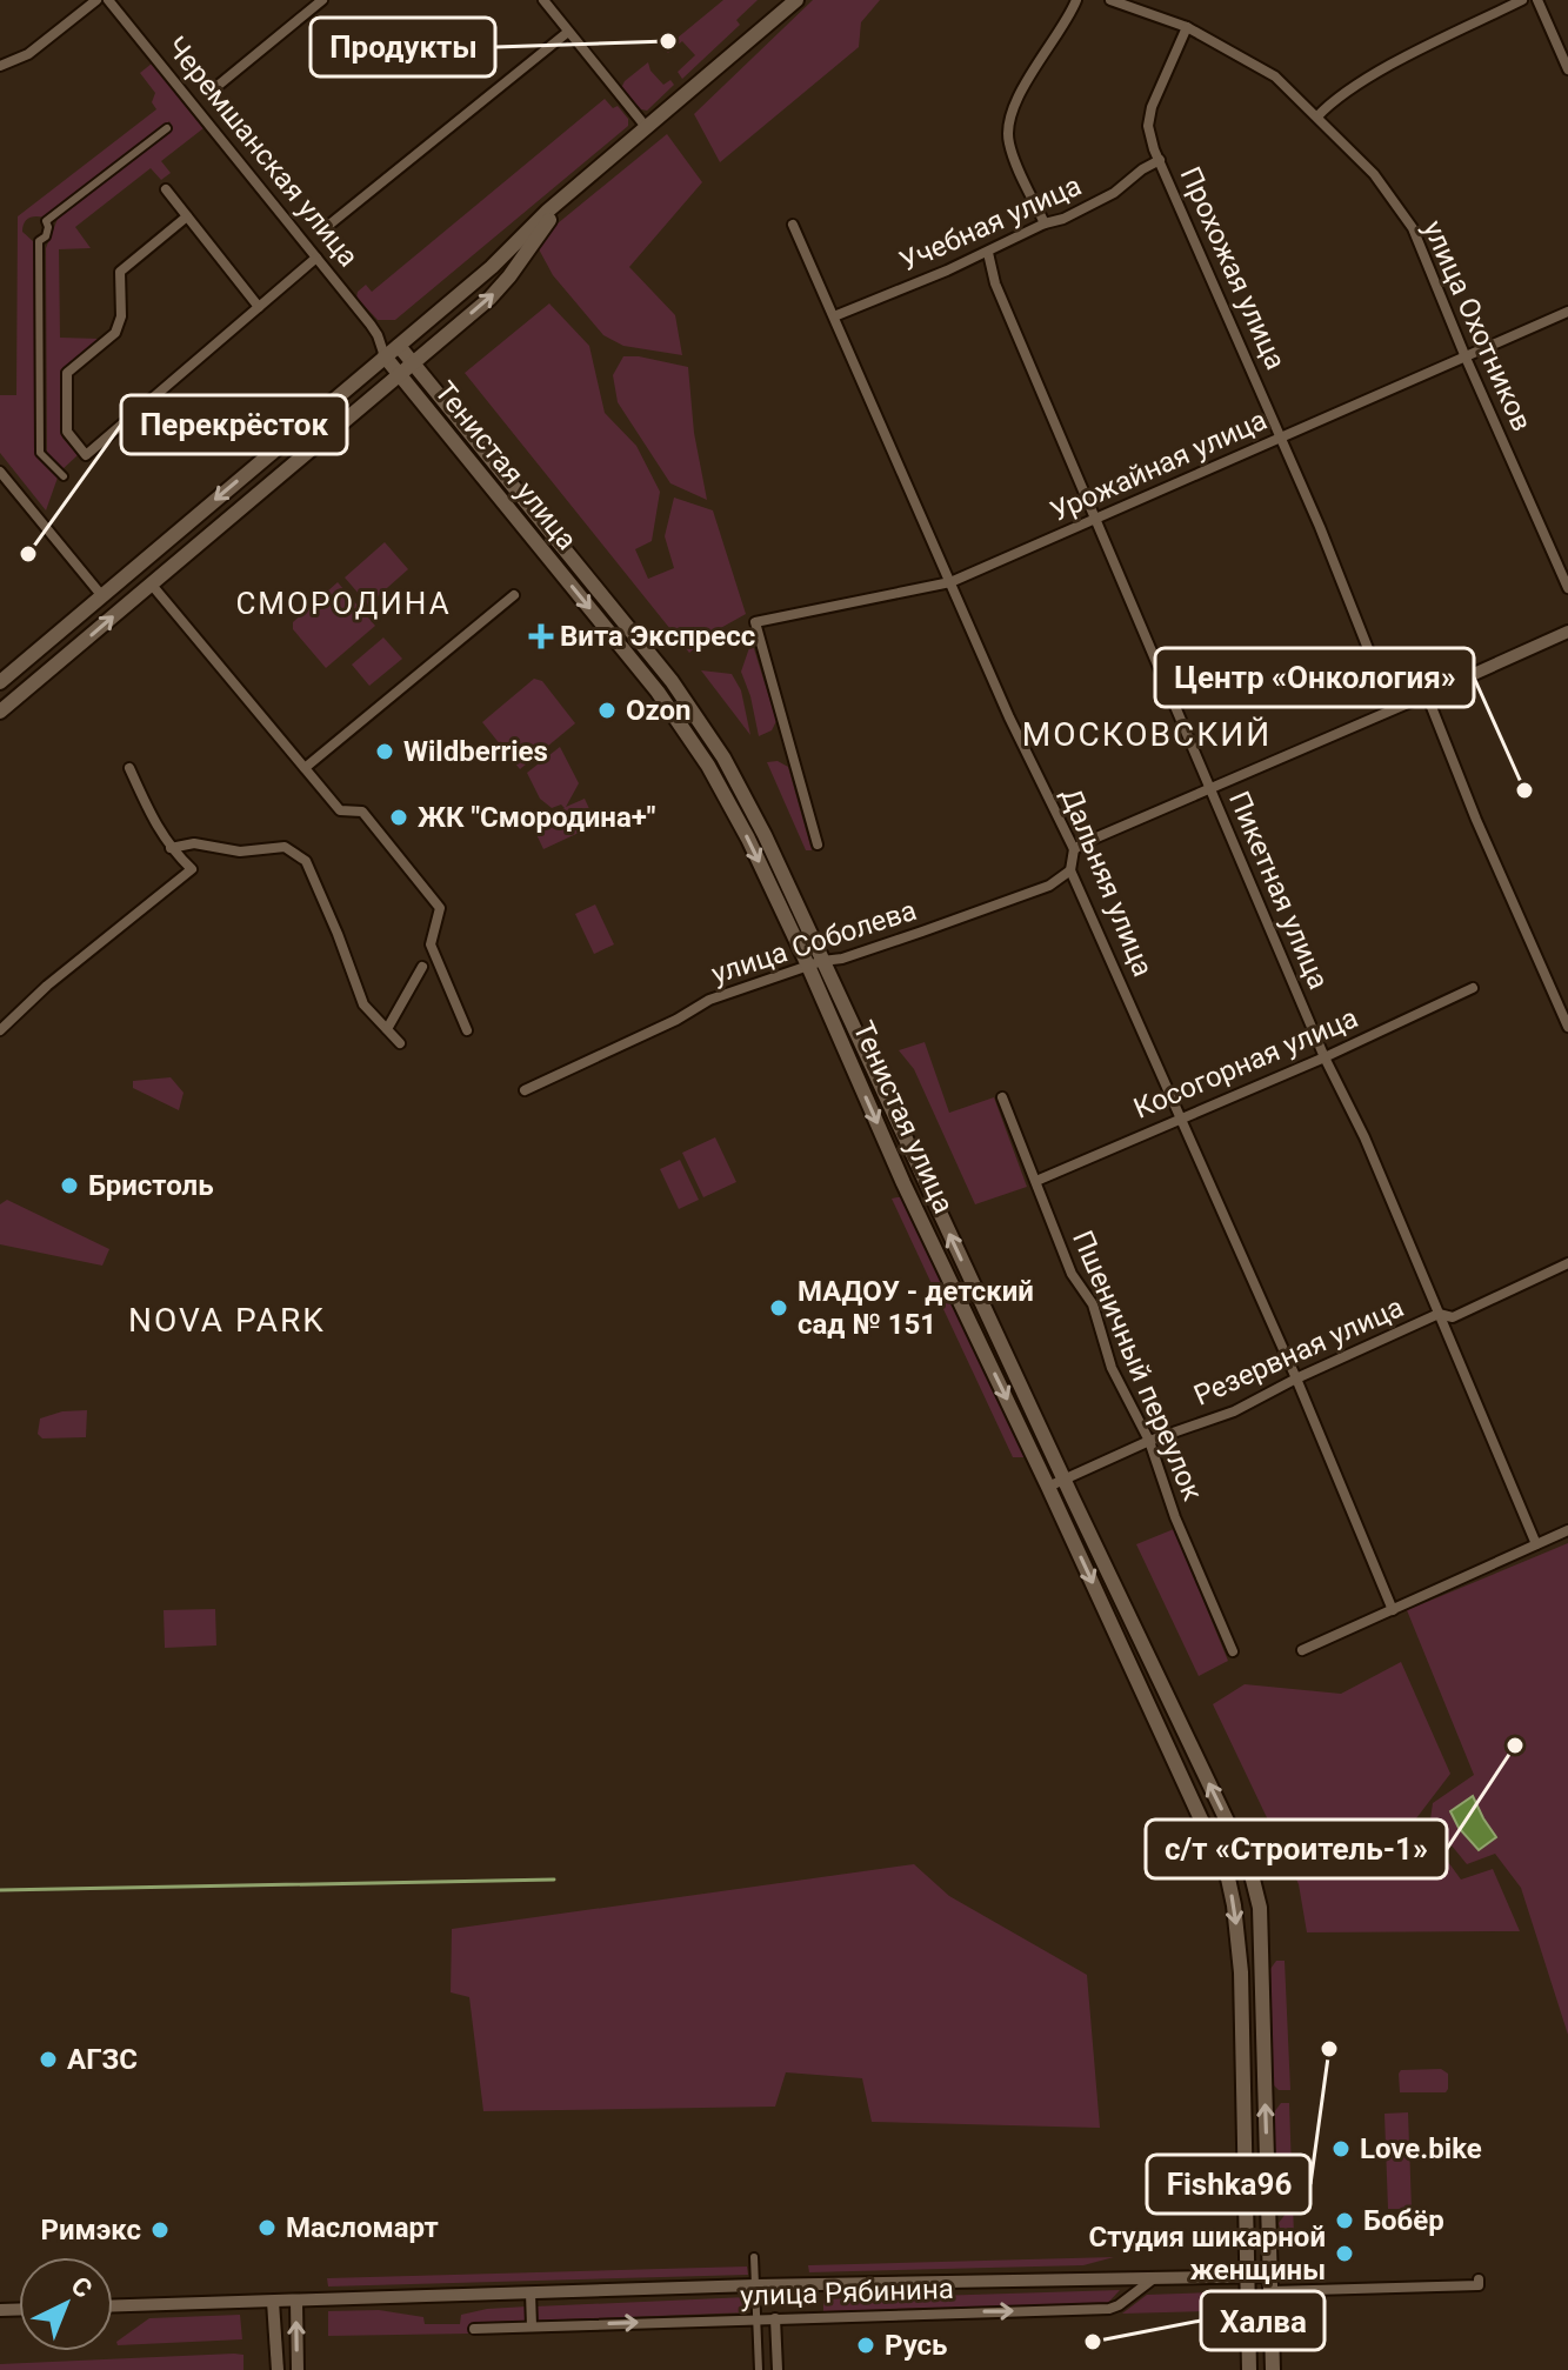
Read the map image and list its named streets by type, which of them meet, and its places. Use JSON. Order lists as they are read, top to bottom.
{
  "streets": {
    "main road": ["Тенистая улица"],
    "street": [
      "Черемшанская улица",
      "Учебная улица",
      "Прохожая улица",
      "улица Охотников",
      "Урожайная улица",
      "Дальняя улица",
      "Пикетная улица",
      "улица Соболева",
      "Косогорная улица",
      "Резервная улица",
      "Пшеничный переулок",
      "улица Рябинина"
    ]
  },
  "crossings": [
    ["Черемшанская улица", "Тенистая улица"],
    ["Учебная улица", "Прохожая улица"],
    ["Учебная улица", "Дальняя улица"],
    ["Учебная улица", "Пикетная улица"],
    ["Прохожая улица", "улица Охотников"],
    ["Прохожая улица", "Урожайная улица"],
    ["улица Охотников", "Урожайная улица"],
    ["Тенистая улица", "улица Соболева"],
    ["Тенистая улица", "Резервная улица"],
    ["Тенистая улица", "улица Рябинина"],
    ["Урожайная улица", "Дальняя улица"],
    ["Урожайная улица", "Пикетная улица"],
    ["Дальняя улица", "улица Соболева"],
    ["Дальняя улица", "Косогорная улица"],
    ["Дальняя улица", "Резервная улица"],
    ["Пикетная улица", "Косогорная улица"],
    ["Пикетная улица", "Резервная улица"],
    ["Косогорная улица", "Пшеничный переулок"],
    ["Резервная улица", "Пшеничный переулок"]
  ],
  "districts": ["СМОРОДИНА", "МОСКОВСКИЙ", "NOVA PARK"],
  "places": {
    "other": [
      "Продукты",
      "Перекрёсток",
      "Ozon",
      "Wildberries",
      "Центр «Онкология»",
      "ЖК \"Смородина+\"",
      "Бристоль",
      "МАДОУ - детский сад № 151",
      "с/т «Строитель-1»",
      "Fishka96",
      "АГЗС",
      "Love.bike",
      "Бобёр",
      "Масломарт",
      "Римэкс",
      "Студия шикарной женщины",
      "Халва",
      "Русь"
    ],
    "health": ["Вита Экспресс"]
  },
  "north": "top right"
}
